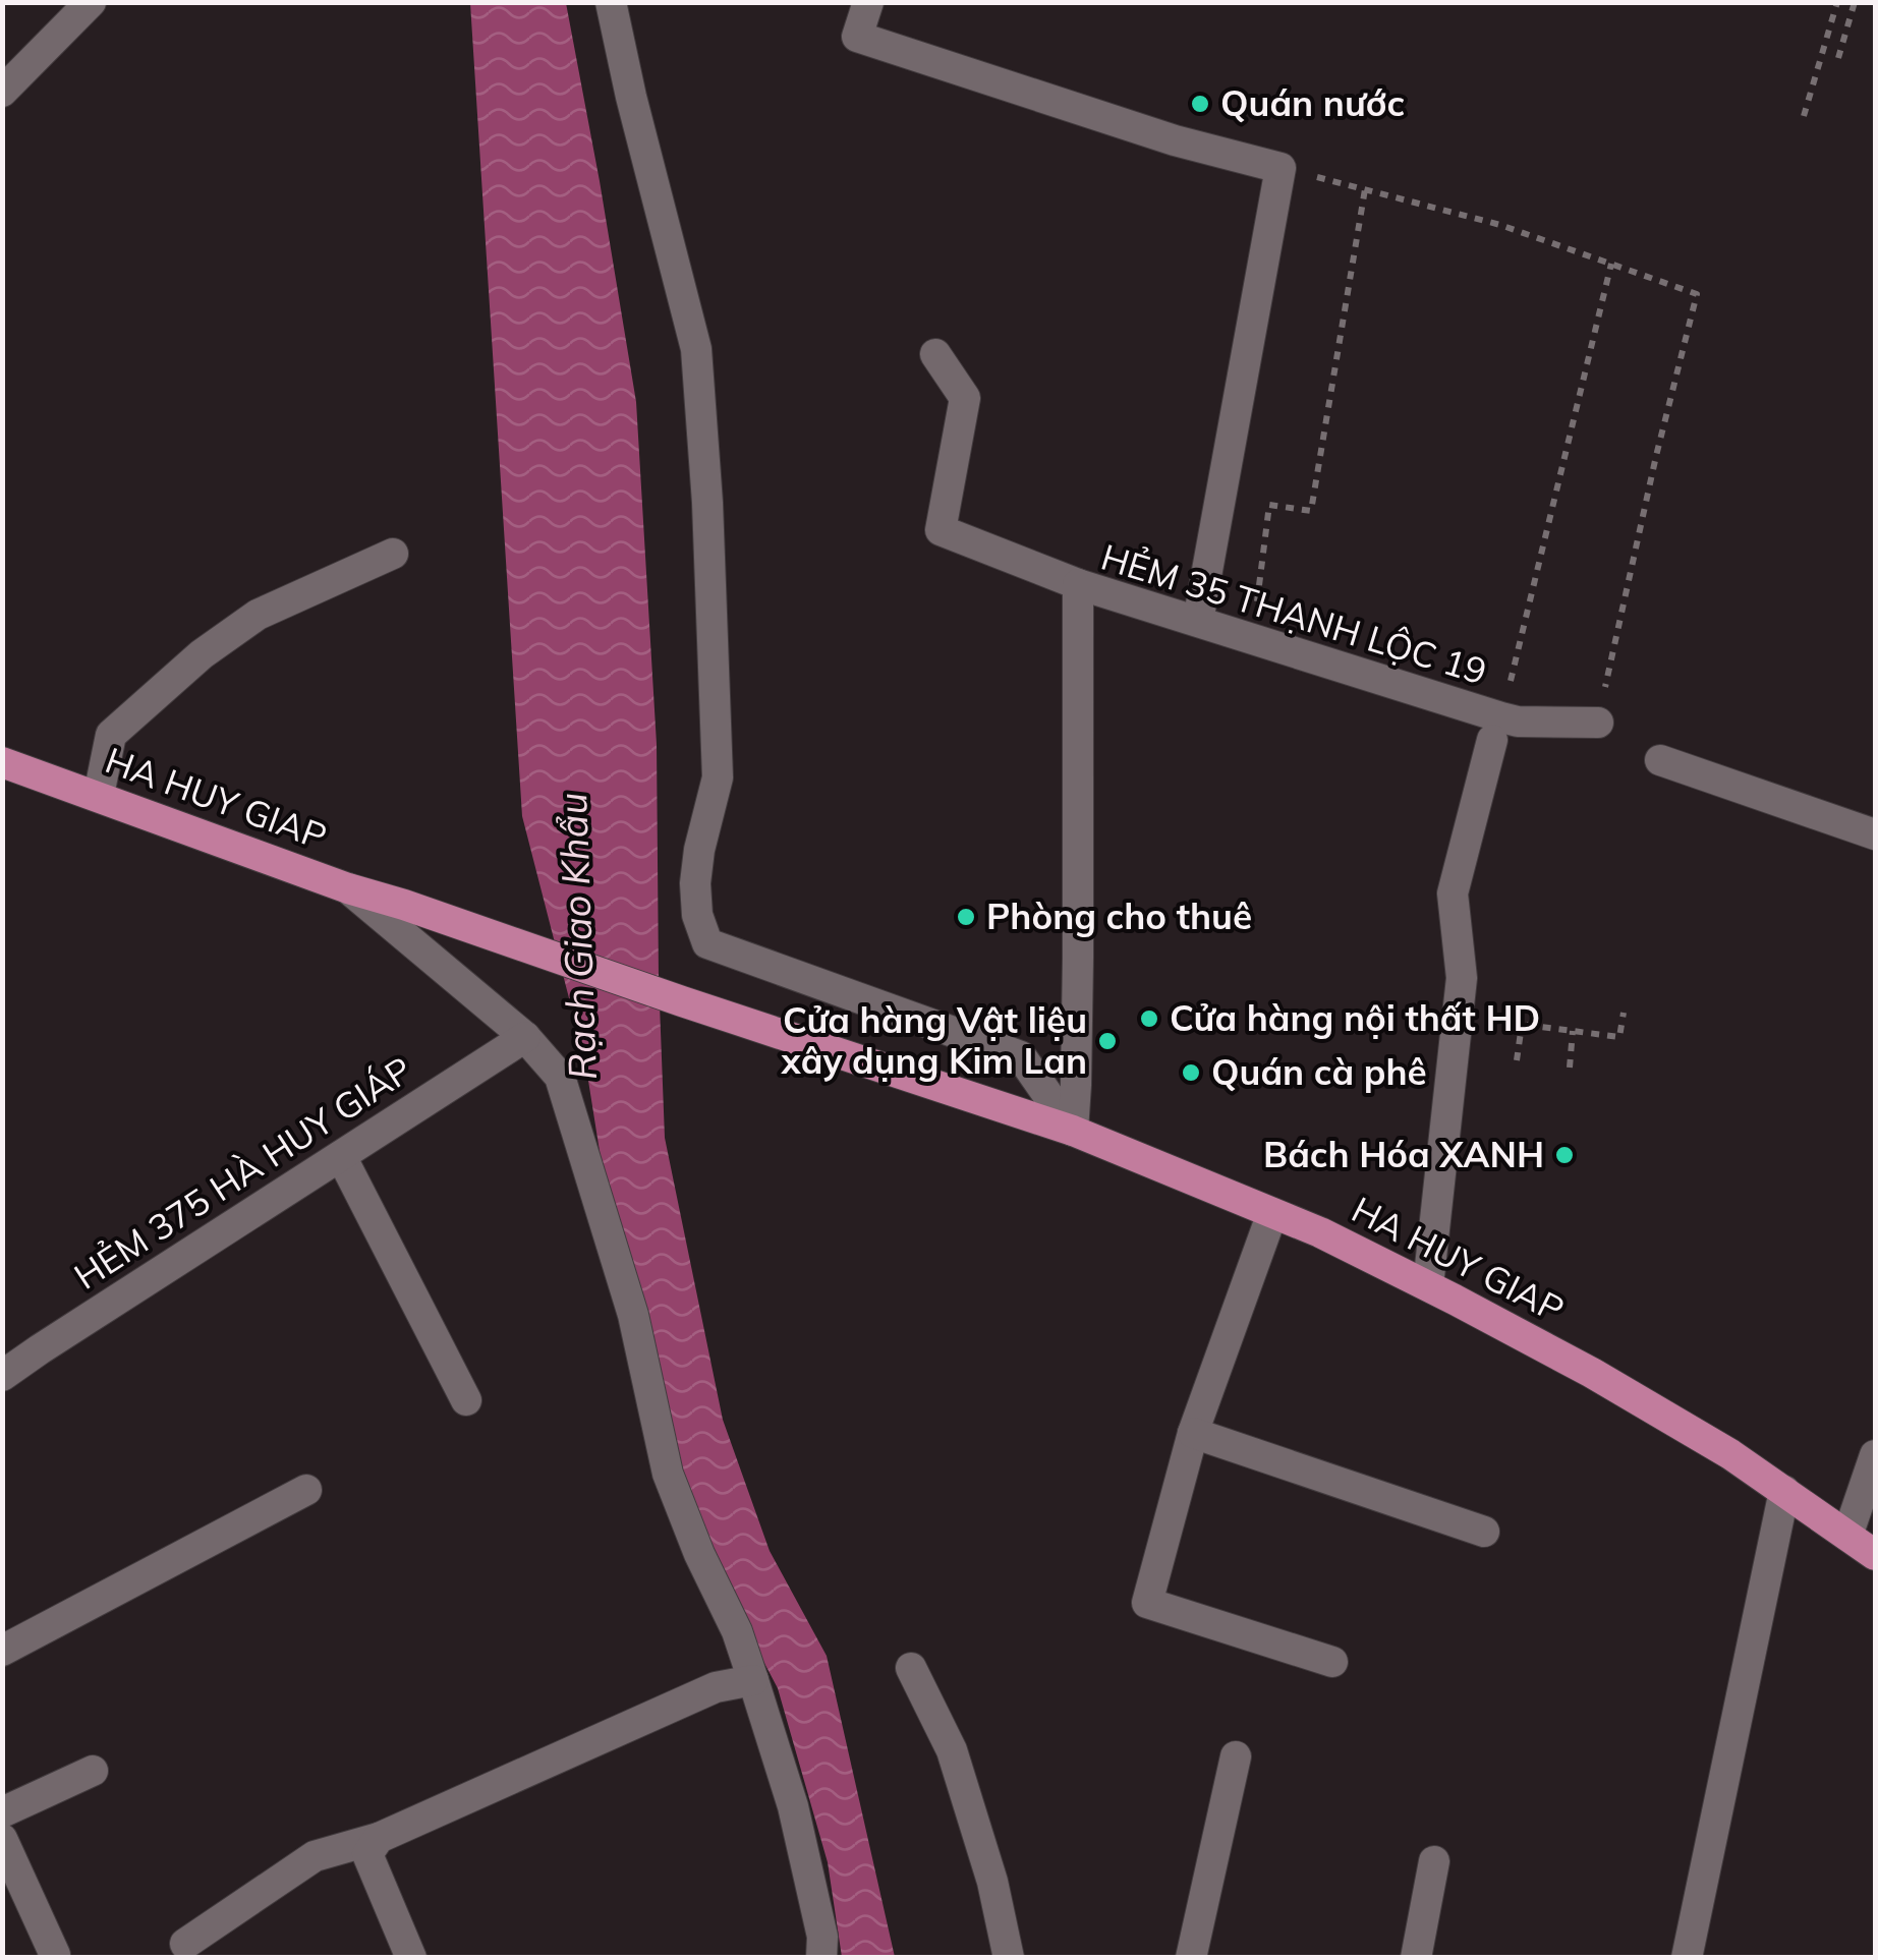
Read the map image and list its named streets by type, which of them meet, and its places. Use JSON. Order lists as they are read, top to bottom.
{
  "streets": {
    "main road": ["HA HUY GIAP"],
    "street": ["HẺM 35 THẠNH LỘC 19", "HẺM 375 HÀ HUY GIÁP"]
  },
  "crossings": [
    ["HẺM 35 THẠNH LỘC 19", "HA HUY GIAP"]
  ],
  "water": ["Rạch Giao Khẩu"],
  "places": [
    "Quán nước",
    "Phòng cho thuê",
    "Cửa hàng nội thất HD",
    "Cửa hàng Vật liệu xây dụng Kim Lan",
    "Quán cà phê",
    "Bách Hóa XANH"
  ]
}
